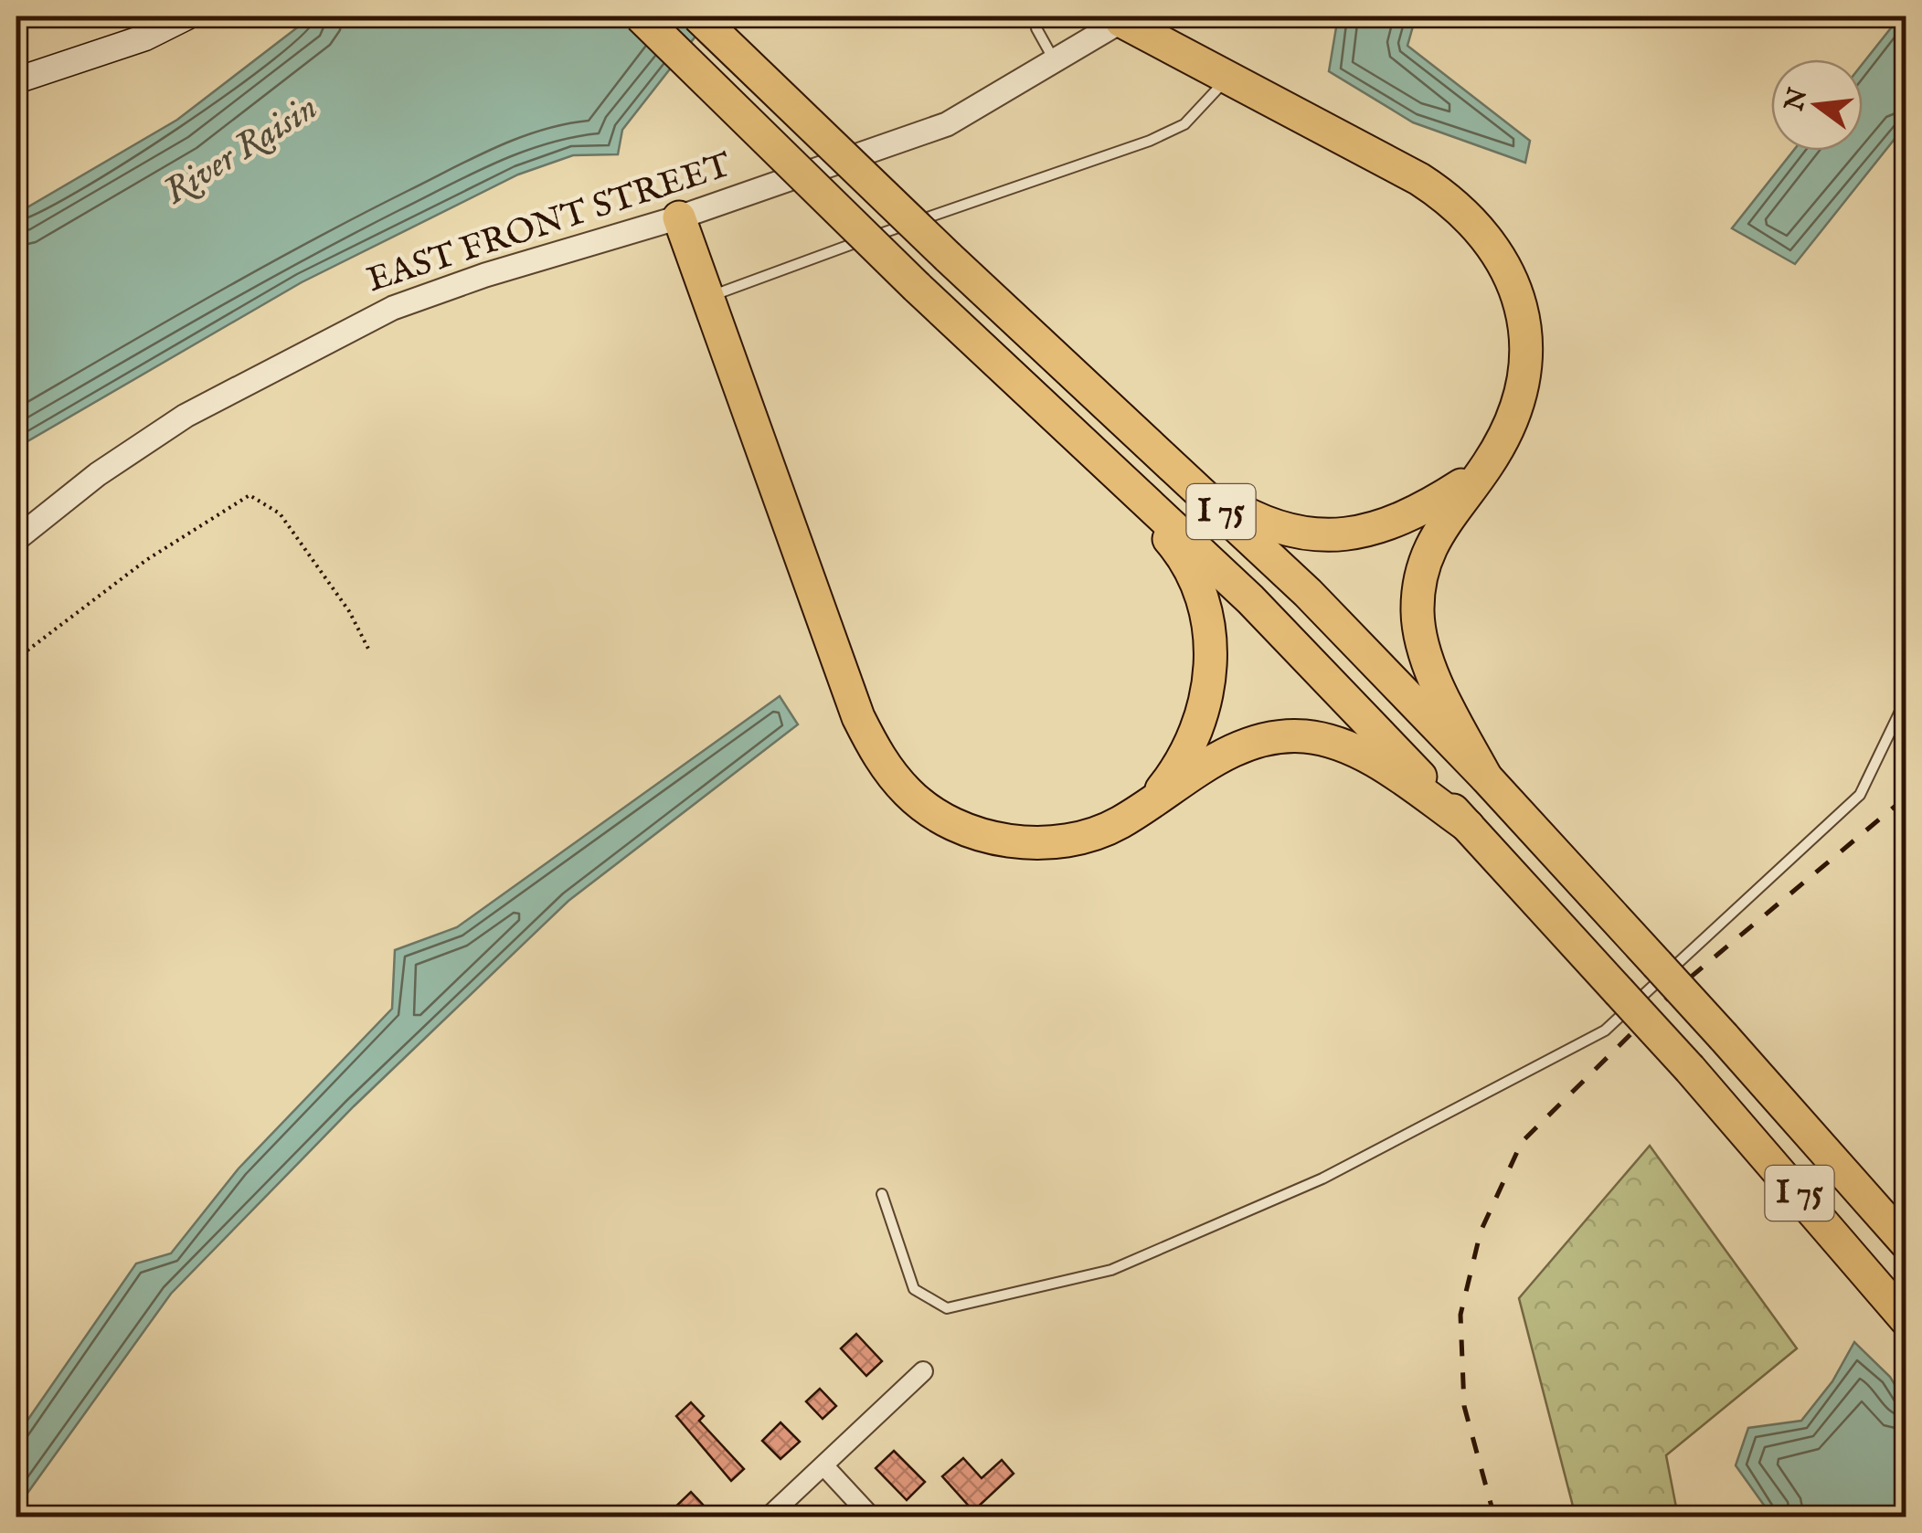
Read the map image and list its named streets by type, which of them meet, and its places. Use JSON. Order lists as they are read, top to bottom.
{
  "streets": {
    "highway": ["I 75"],
    "street": ["EAST FRONT STREET"]
  },
  "water": ["River Raisin"],
  "north": "left"
}
